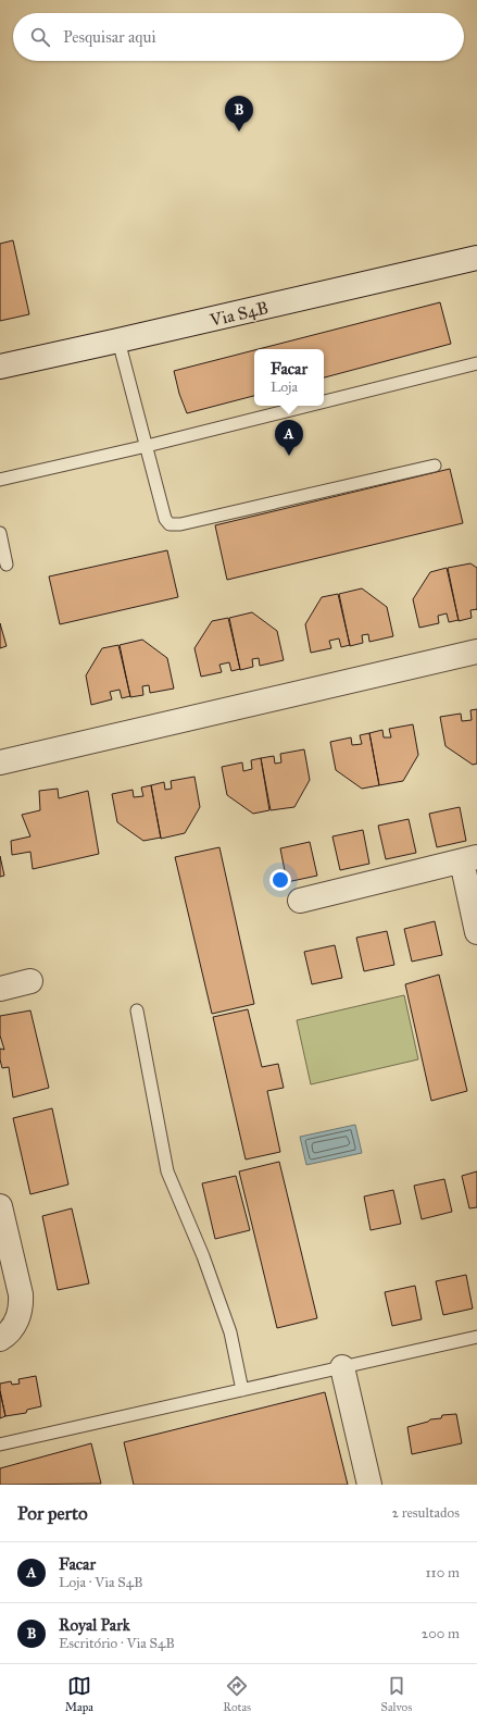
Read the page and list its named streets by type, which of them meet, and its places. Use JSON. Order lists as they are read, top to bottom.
{
  "streets": {
    "street": ["Via S4B"]
  },
  "page": {
    "search": "Pesquisar aqui",
    "pins": ["B", "A"],
    "popup": ["Facar", "Loja"],
    "heading": ["Por perto", "2 resultados"],
    "list": [
      {
        "mark": "A",
        "name": "Facar",
        "note": "Loja · Via S4B",
        "value": "110 m"
      },
      {
        "mark": "B",
        "name": "Royal Park",
        "note": "Escritório · Via S4B",
        "value": "200 m"
      }
    ],
    "nav": ["Mapa", "Rotas", "Salvos"]
  }
}
